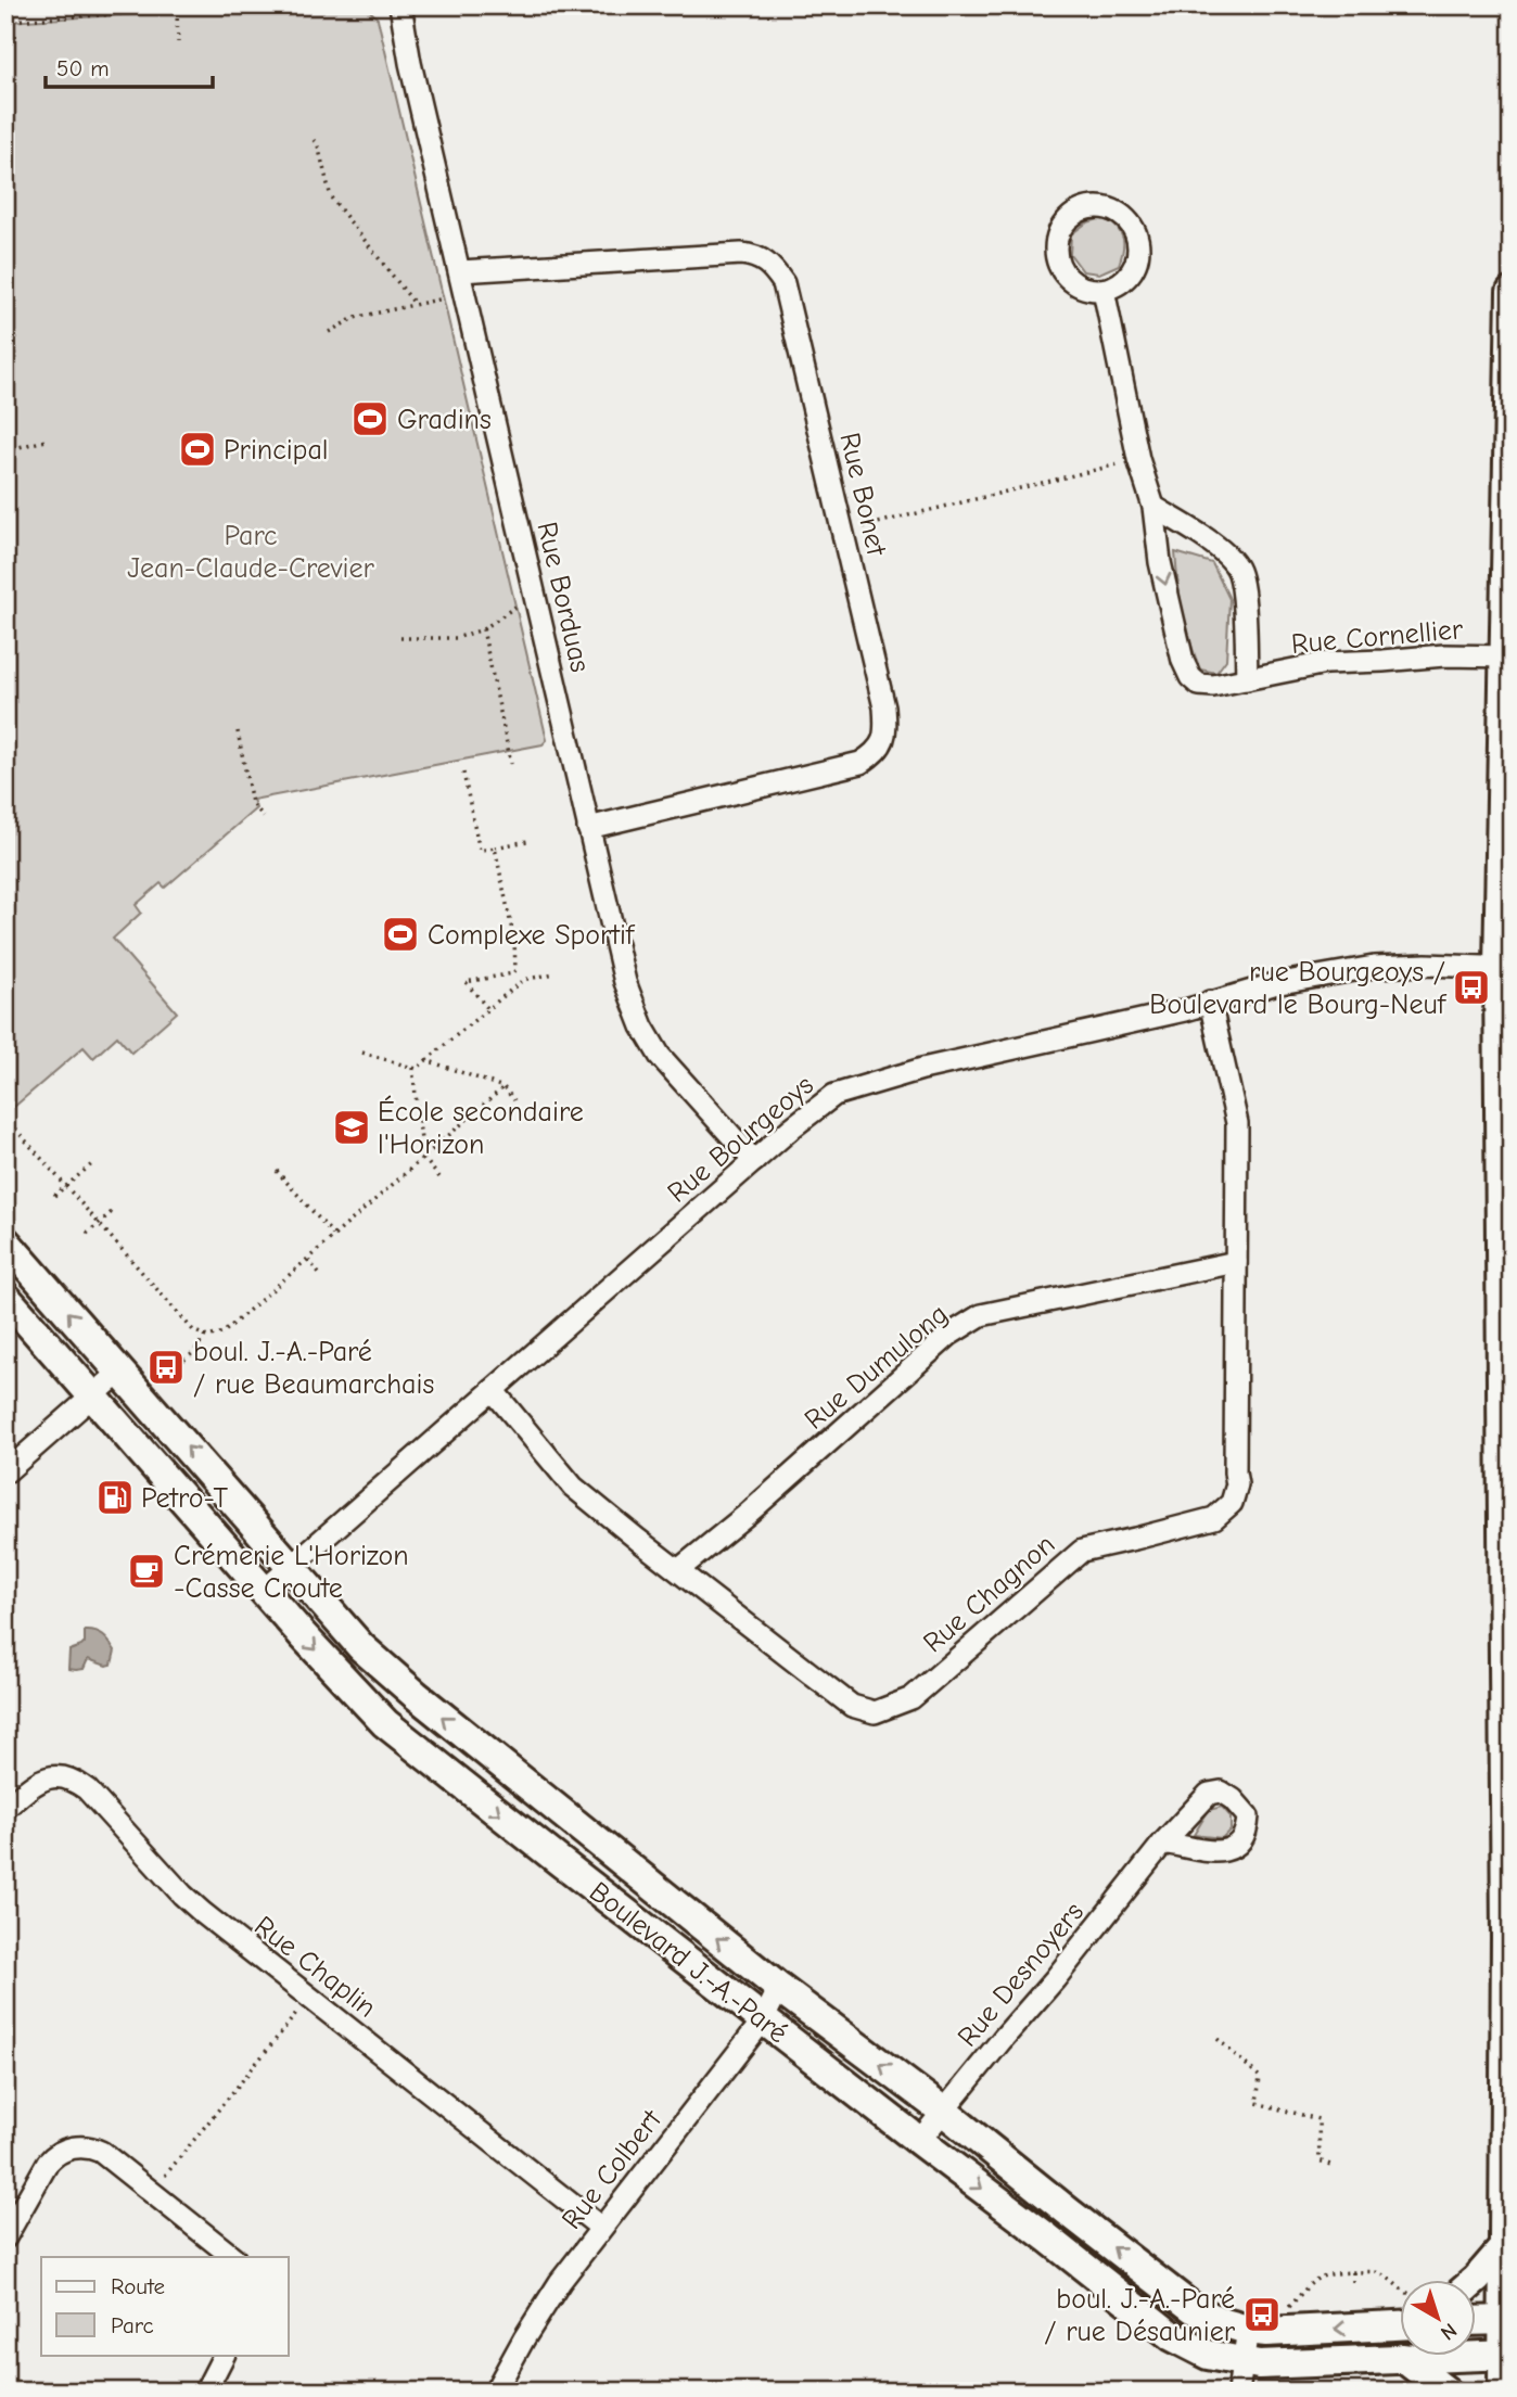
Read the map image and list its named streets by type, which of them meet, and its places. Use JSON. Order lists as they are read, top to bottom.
{
  "streets": {
    "street": [
      "Rue Bonet",
      "Rue Borduas",
      "Rue Cornellier",
      "Rue Bourgeoys",
      "Rue Dumulong",
      "Rue Chagnon",
      "Boulevard J.-A.-Paré",
      "Rue Chaplin",
      "Rue Desnoyers",
      "Rue Colbert"
    ]
  },
  "crossings": [
    ["Rue Bonet", "Rue Borduas"],
    ["Rue Borduas", "Rue Bourgeoys"],
    ["Rue Bourgeoys", "Rue Chagnon"],
    ["Rue Bourgeoys", "Boulevard J.-A.-Paré"],
    ["Rue Dumulong", "Rue Chagnon"],
    ["Boulevard J.-A.-Paré", "Rue Desnoyers"],
    ["Boulevard J.-A.-Paré", "Rue Colbert"],
    ["Rue Chaplin", "Rue Colbert"]
  ],
  "parks": ["Parc Jean-Claude-Crevier"],
  "places": {
    "sports": ["Gradins", "Principal", "Complexe Sportif"],
    "bus stop": ["rue Bourgeoys / Boulevard le Bourg-Neuf", "boul. J.-A.-Paré / rue Beaumarchais", "boul. J.-A.-Paré / rue Désaunier"],
    "school or university": ["École secondaire l'Horizon"],
    "fuel station": ["Petro-T"],
    "cafe": ["Crémerie L'Horizon -Casse Croute"]
  },
  "legend": ["Route", "Parc"],
  "scale_bar": "50 m",
  "north": "bottom right"
}
